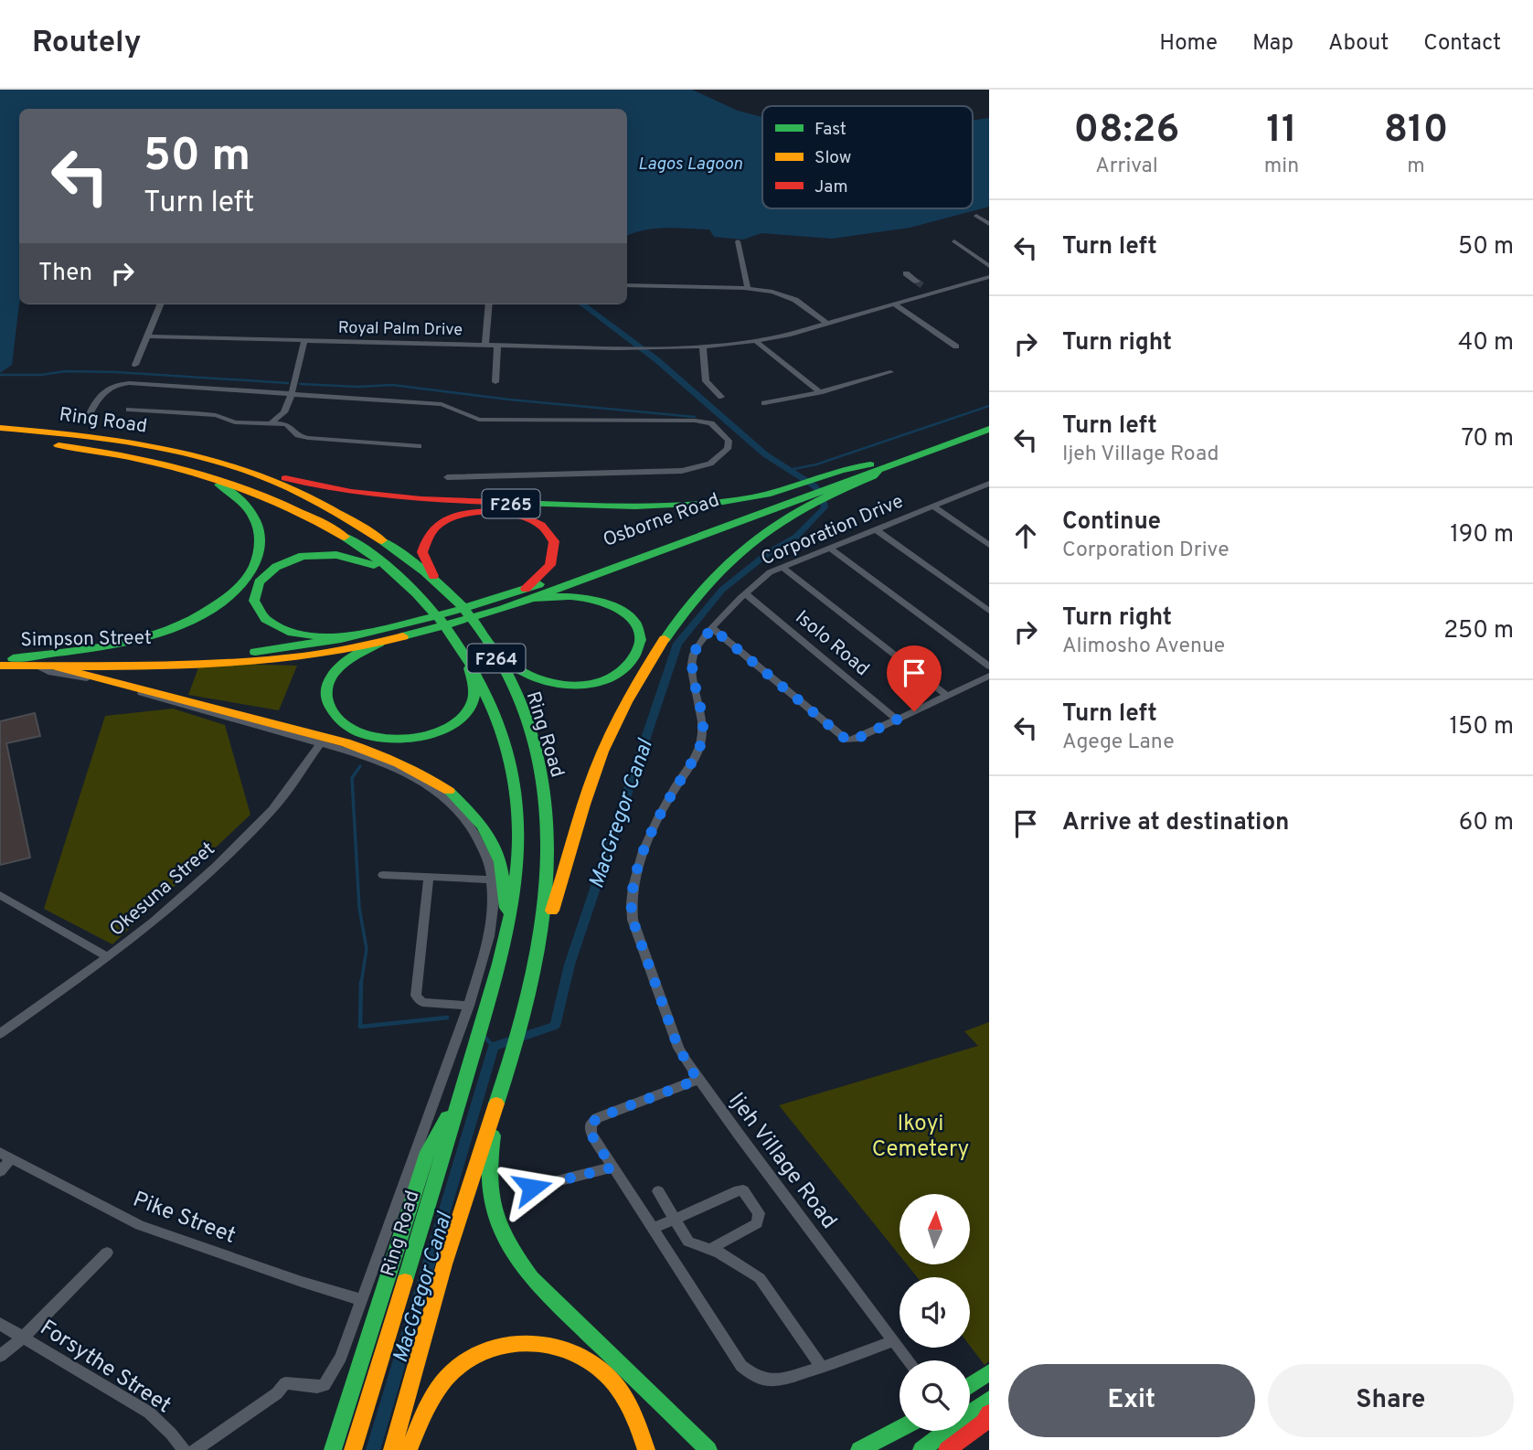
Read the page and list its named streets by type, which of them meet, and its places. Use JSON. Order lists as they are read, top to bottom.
{
  "streets": {
    "main road": [
      "Ring Road",
      "F265",
      "Osborne Road",
      "Simpson Street",
      "F264"
    ],
    "street": [
      "Royal Palm Drive",
      "Corporation Drive",
      "Isolo Road",
      "Okesuna Street",
      "Ijeh Village Road",
      "Pike Street",
      "Forsythe Street"
    ]
  },
  "crossings": [
    ["Ring Road", "F265"],
    ["F265", "Osborne Road"],
    ["Corporation Drive", "Isolo Road"],
    ["Corporation Drive", "Ijeh Village Road"]
  ],
  "water": ["Lagos Lagoon", "MacGregor Canal"],
  "parks": ["Ikoyi Cemetery"],
  "legend": ["Fast", "Slow", "Jam"],
  "north": "top",
  "page": {
    "header": "Routely",
    "nav": [
      "Home",
      "Map",
      "About",
      "Contact"
    ],
    "eta": [
      "08:26",
      "Arrival",
      "11",
      "min",
      "810",
      "m"
    ],
    "turn": ["50 m", "Turn left"],
    "list": [
      {
        "name": "Turn left",
        "value": "50 m"
      },
      {
        "name": "Turn right",
        "value": "40 m"
      },
      {
        "name": "Turn left",
        "note": "Ijeh Village Road",
        "value": "70 m"
      },
      {
        "name": "Continue",
        "note": "Corporation Drive",
        "value": "190 m"
      },
      {
        "name": "Turn right",
        "note": "Alimosho Avenue",
        "value": "250 m"
      },
      {
        "name": "Turn left",
        "note": "Agege Lane",
        "value": "150 m"
      },
      {
        "name": "Arrive at destination",
        "value": "60 m"
      }
    ],
    "then": "Then",
    "buttons": ["Exit", "Share"]
  }
}
